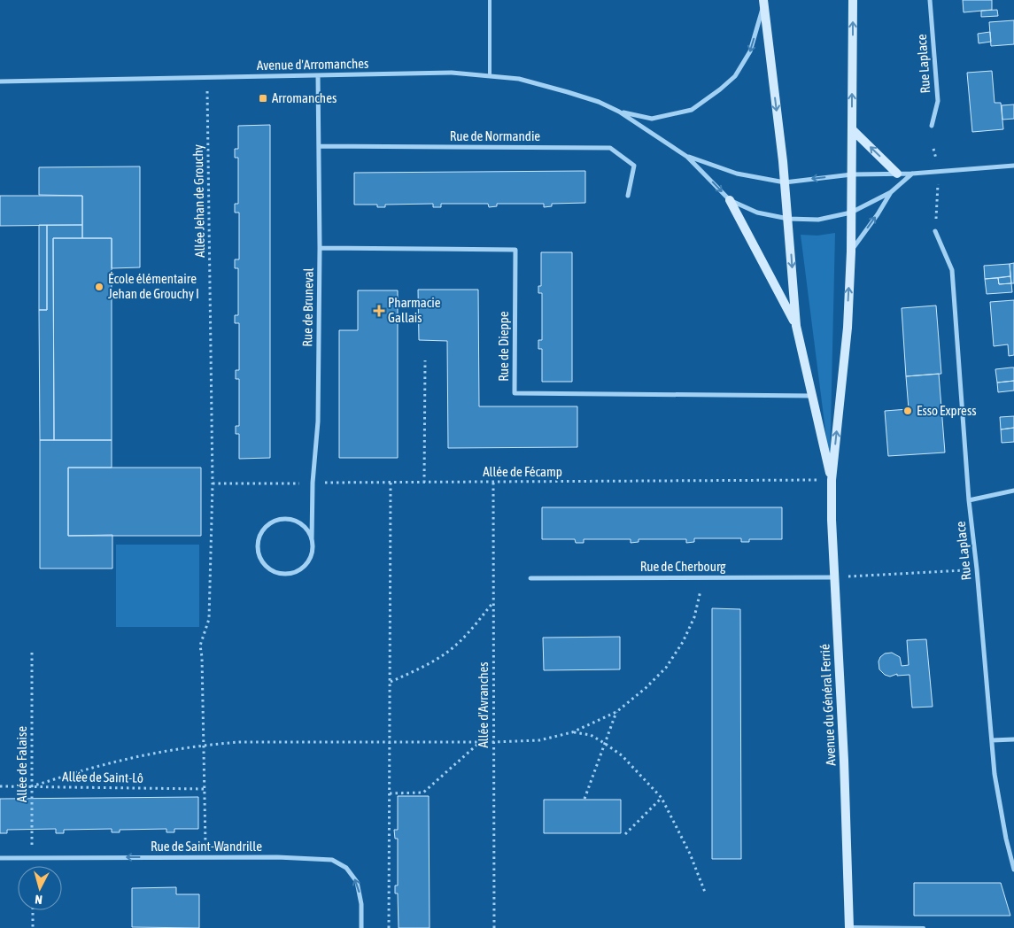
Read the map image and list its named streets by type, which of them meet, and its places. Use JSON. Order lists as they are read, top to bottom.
{
  "streets": {
    "street": [
      "Rue Laplace",
      "Avenue d'Arromanches",
      "Rue de Normandie",
      "Rue de Bruneval",
      "Rue de Dieppe",
      "Rue de Cherbourg",
      "Avenue du Général Ferrié",
      "Rue de Saint-Wandrille"
    ],
    "path": [
      "Allée Jehan de Grouchy",
      "Allée de Fécamp",
      "Allée d'Avranches",
      "Allée de Falaise",
      "Allée de Saint-Lô"
    ]
  },
  "crossings": [
    ["Avenue d'Arromanches", "Allée Jehan de Grouchy"],
    ["Avenue d'Arromanches", "Rue de Bruneval"],
    ["Rue de Normandie", "Rue de Bruneval"],
    ["Allée Jehan de Grouchy", "Allée de Fécamp"],
    ["Allée Jehan de Grouchy", "Allée de Saint-Lô"],
    ["Allée Jehan de Grouchy", "Rue de Saint-Wandrille"],
    ["Rue de Bruneval", "Rue de Dieppe"],
    ["Rue de Bruneval", "Allée de Fécamp"],
    ["Allée de Fécamp", "Allée d'Avranches"],
    ["Allée de Fécamp", "Avenue du Général Ferrié"],
    ["Rue de Cherbourg", "Avenue du Général Ferrié"],
    ["Allée de Falaise", "Allée de Saint-Lô"],
    ["Allée de Falaise", "Rue de Saint-Wandrille"]
  ],
  "one_way": ["Rue de Saint-Wandrille"],
  "places": {
    "transit": ["Arromanches"],
    "other": ["École élémentaire Jehan de Grouchy I", "Esso Express"],
    "health": ["Pharmacie Gallais"]
  },
  "north": "bottom"
}
